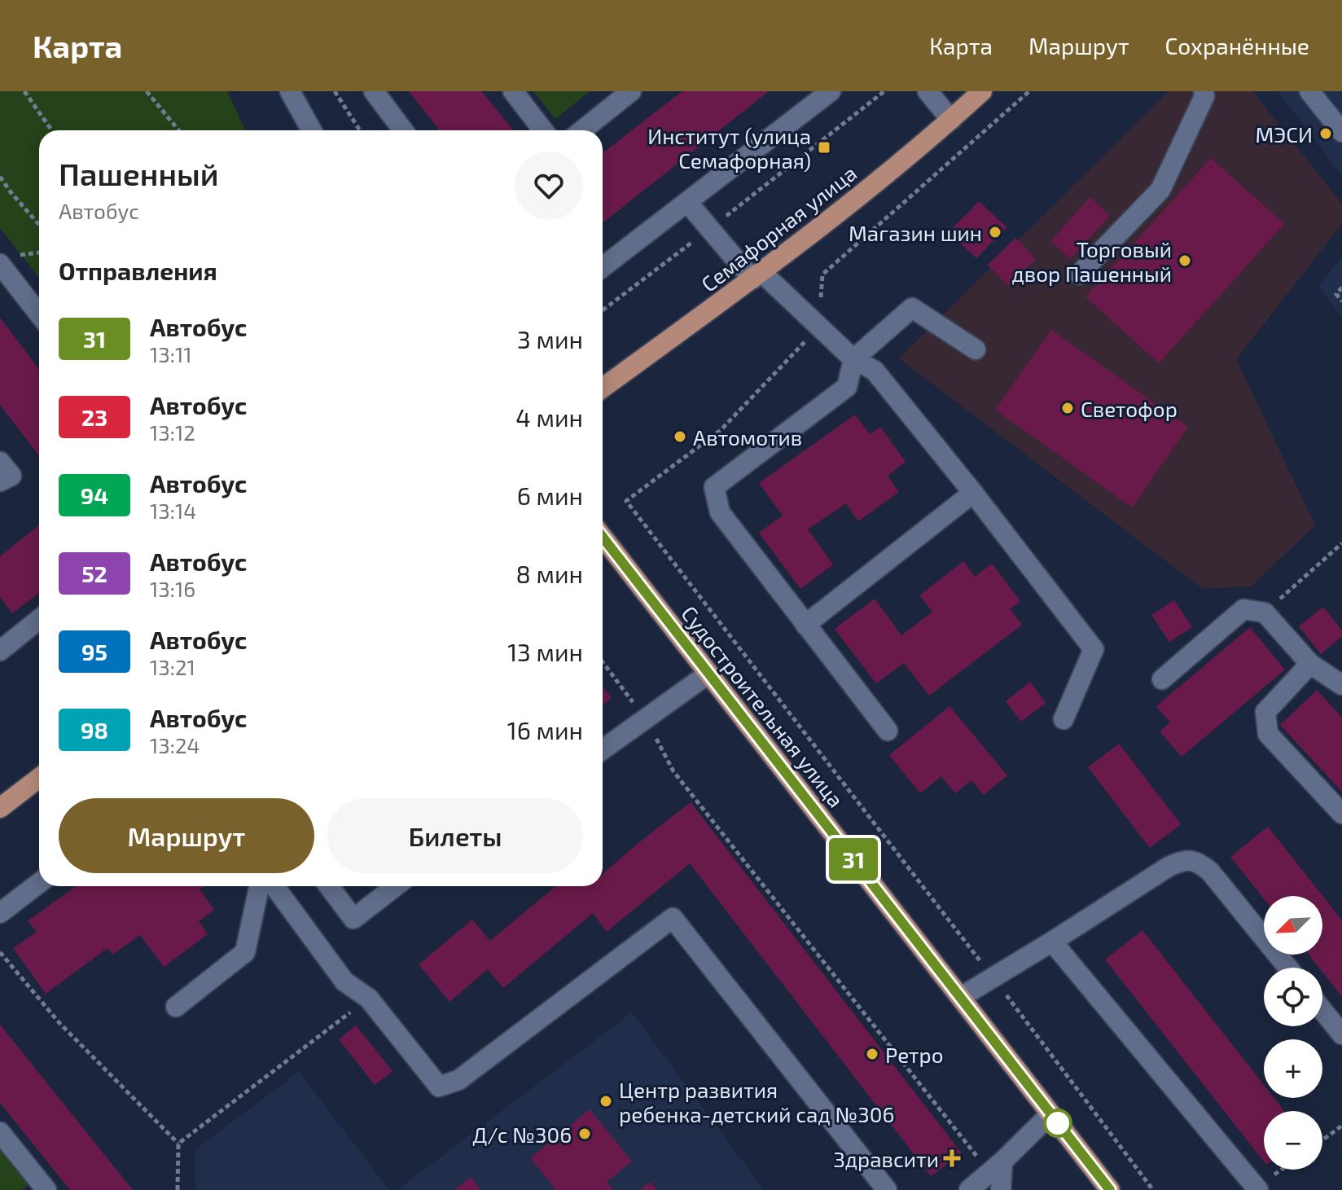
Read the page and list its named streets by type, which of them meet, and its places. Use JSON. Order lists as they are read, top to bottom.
{
  "streets": {
    "main road": ["Семафорная улица", "Судостроительная улица"]
  },
  "places": {
    "other": [
      "МЭСИ",
      "Магазин шин",
      "Торговый двор Пашенный",
      "Светофор",
      "Автомотив",
      "Ретро",
      "Центр развития ребенка-детский сад №306",
      "Д/с №306"
    ],
    "transit": ["Институт (улица Семафорная)"],
    "health": ["Здравсити"]
  },
  "lines": ["bus line 31"],
  "north": "bottom left",
  "page": {
    "header": "Карта",
    "nav": ["Карта", "Маршрут", "Сохранённые"],
    "on_map": "31",
    "heading": [
      ["Пашенный", "Автобус"],
      "Отправления"
    ],
    "list": [
      {
        "mark": "31",
        "name": "Автобус",
        "note": "13:11",
        "value": "3 мин"
      },
      {
        "mark": "23",
        "name": "Автобус",
        "note": "13:12",
        "value": "4 мин"
      },
      {
        "mark": "94",
        "name": "Автобус",
        "note": "13:14",
        "value": "6 мин"
      },
      {
        "mark": "52",
        "name": "Автобус",
        "note": "13:16",
        "value": "8 мин"
      },
      {
        "mark": "95",
        "name": "Автобус",
        "note": "13:21",
        "value": "13 мин"
      },
      {
        "mark": "98",
        "name": "Автобус",
        "note": "13:24",
        "value": "16 мин"
      }
    ],
    "buttons": ["Маршрут", "Билеты"],
    "map_buttons": ["+", "−"]
  }
}
